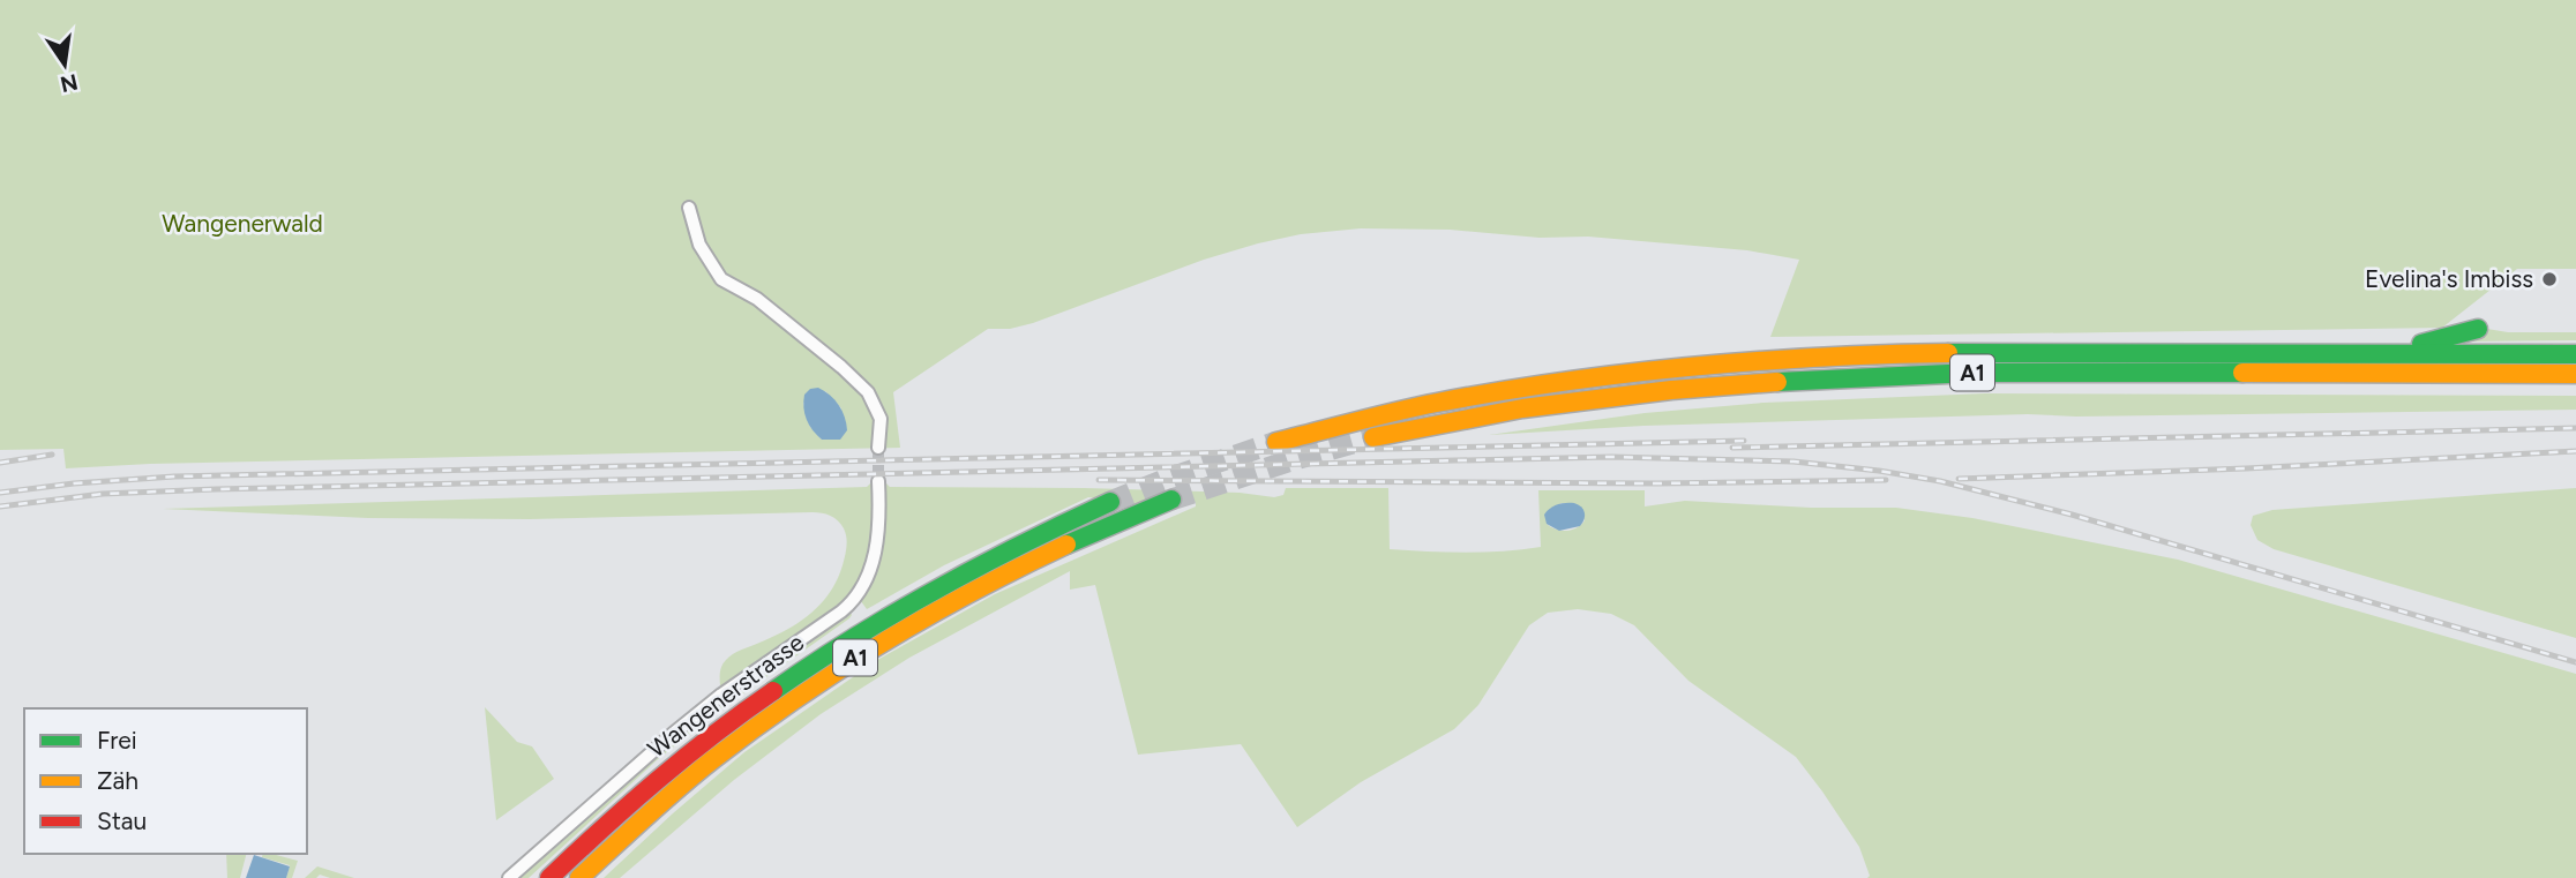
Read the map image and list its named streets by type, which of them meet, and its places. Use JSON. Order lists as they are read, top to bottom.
{
  "streets": {
    "highway": ["A1"],
    "street": ["Wangenerstrasse"]
  },
  "parks": ["Wangenerwald"],
  "places": ["Evelina's Imbiss"],
  "legend": ["Frei", "Zäh", "Stau"],
  "north": "bottom"
}
